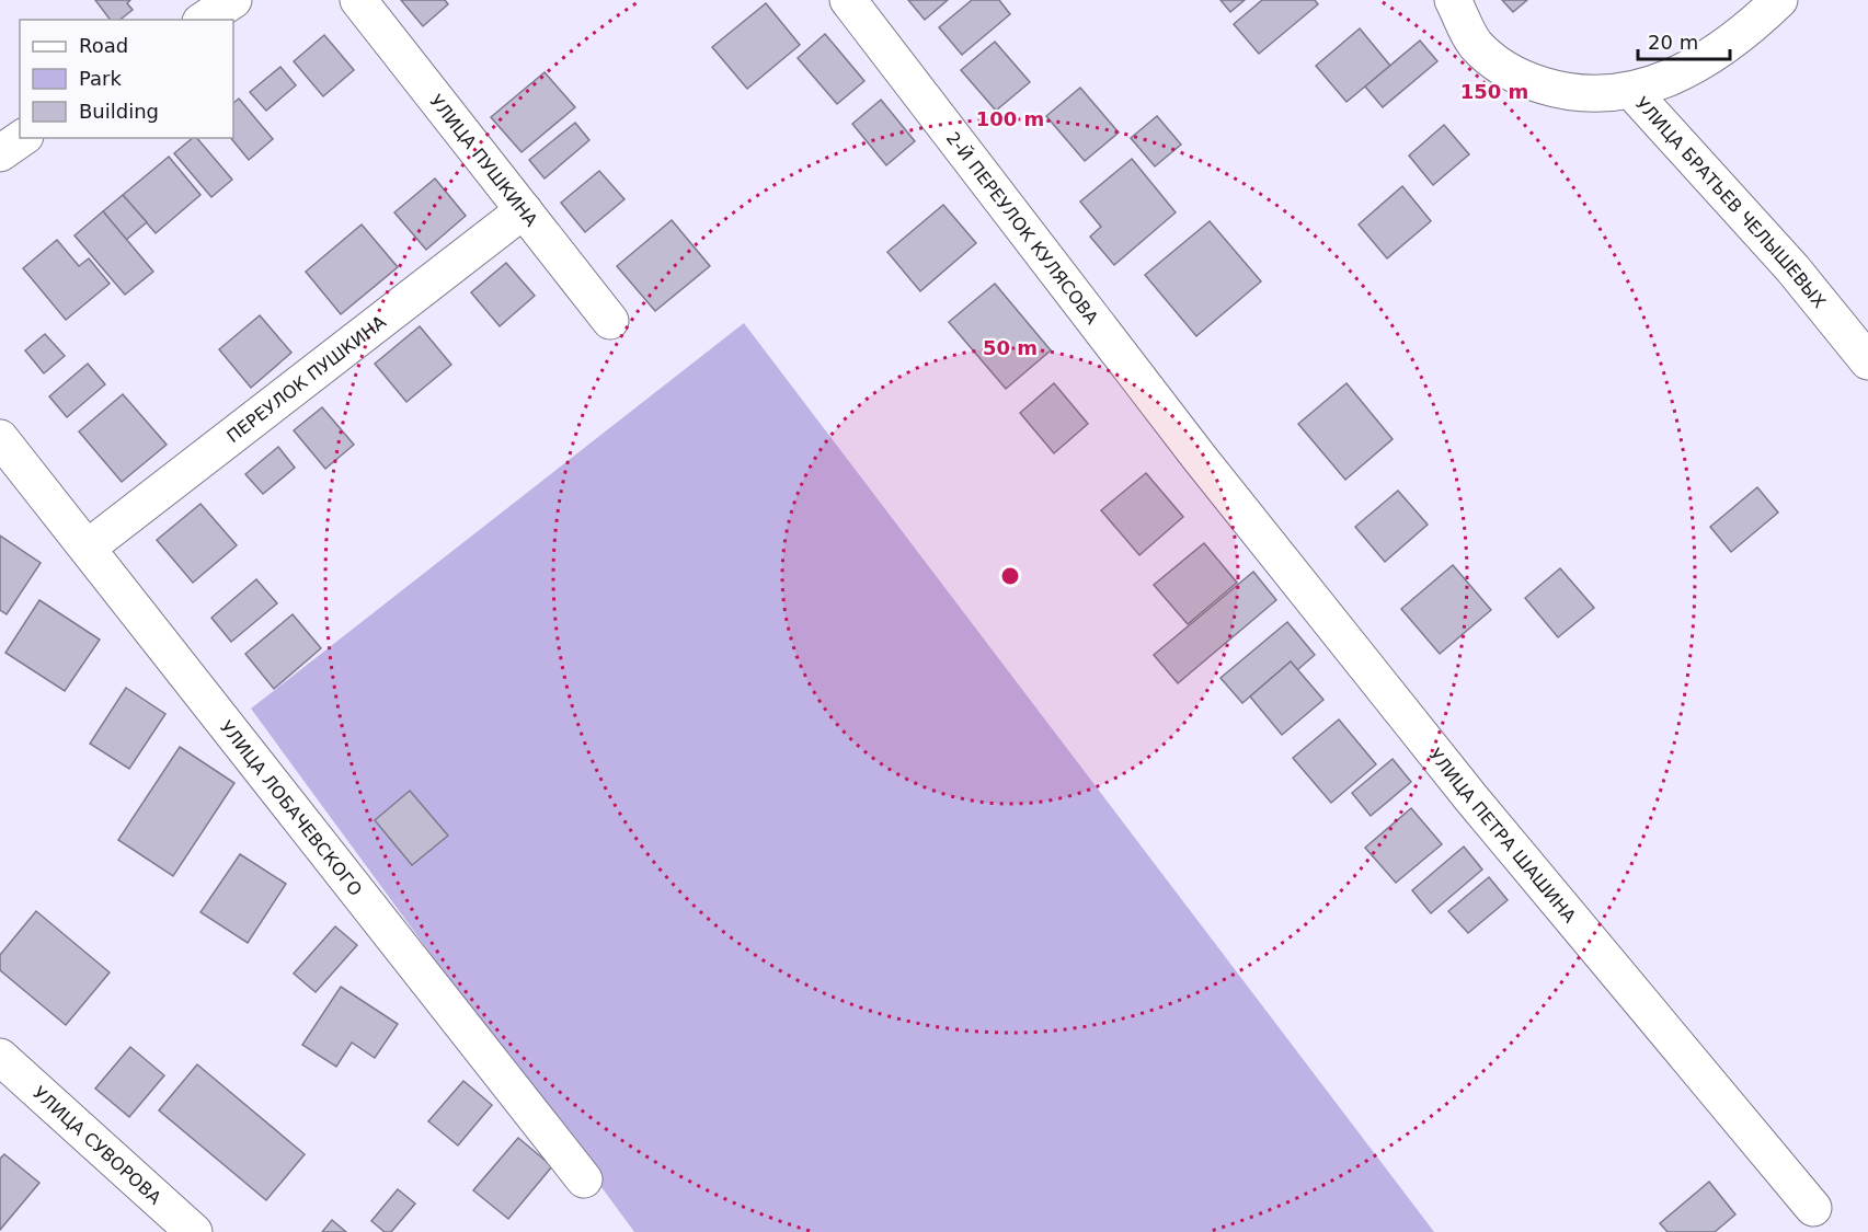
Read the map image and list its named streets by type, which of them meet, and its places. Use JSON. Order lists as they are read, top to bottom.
{
  "streets": {
    "street": [
      "УЛИЦА ПУШКИНА",
      "УЛИЦА БРАТЬЕВ ЧЕЛЫШЕВЫХ",
      "2-Й ПЕРЕУЛОК КУЛЯСОВА",
      "ПЕРЕУЛОК ПУШКИНА",
      "УЛИЦА ЛОБАЧЕВСКОГО",
      "УЛИЦА ПЕТРА ШАШИНА",
      "УЛИЦА СУВОРОВА"
    ]
  },
  "crossings": [
    ["УЛИЦА ПУШКИНА", "ПЕРЕУЛОК ПУШКИНА"],
    ["2-Й ПЕРЕУЛОК КУЛЯСОВА", "УЛИЦА ПЕТРА ШАШИНА"],
    ["ПЕРЕУЛОК ПУШКИНА", "УЛИЦА ЛОБАЧЕВСКОГО"]
  ],
  "legend": ["Road", "Park", "Building"],
  "scale_bar": "20 m",
  "rings": ["150 m", "100 m", "50 m"]
}
